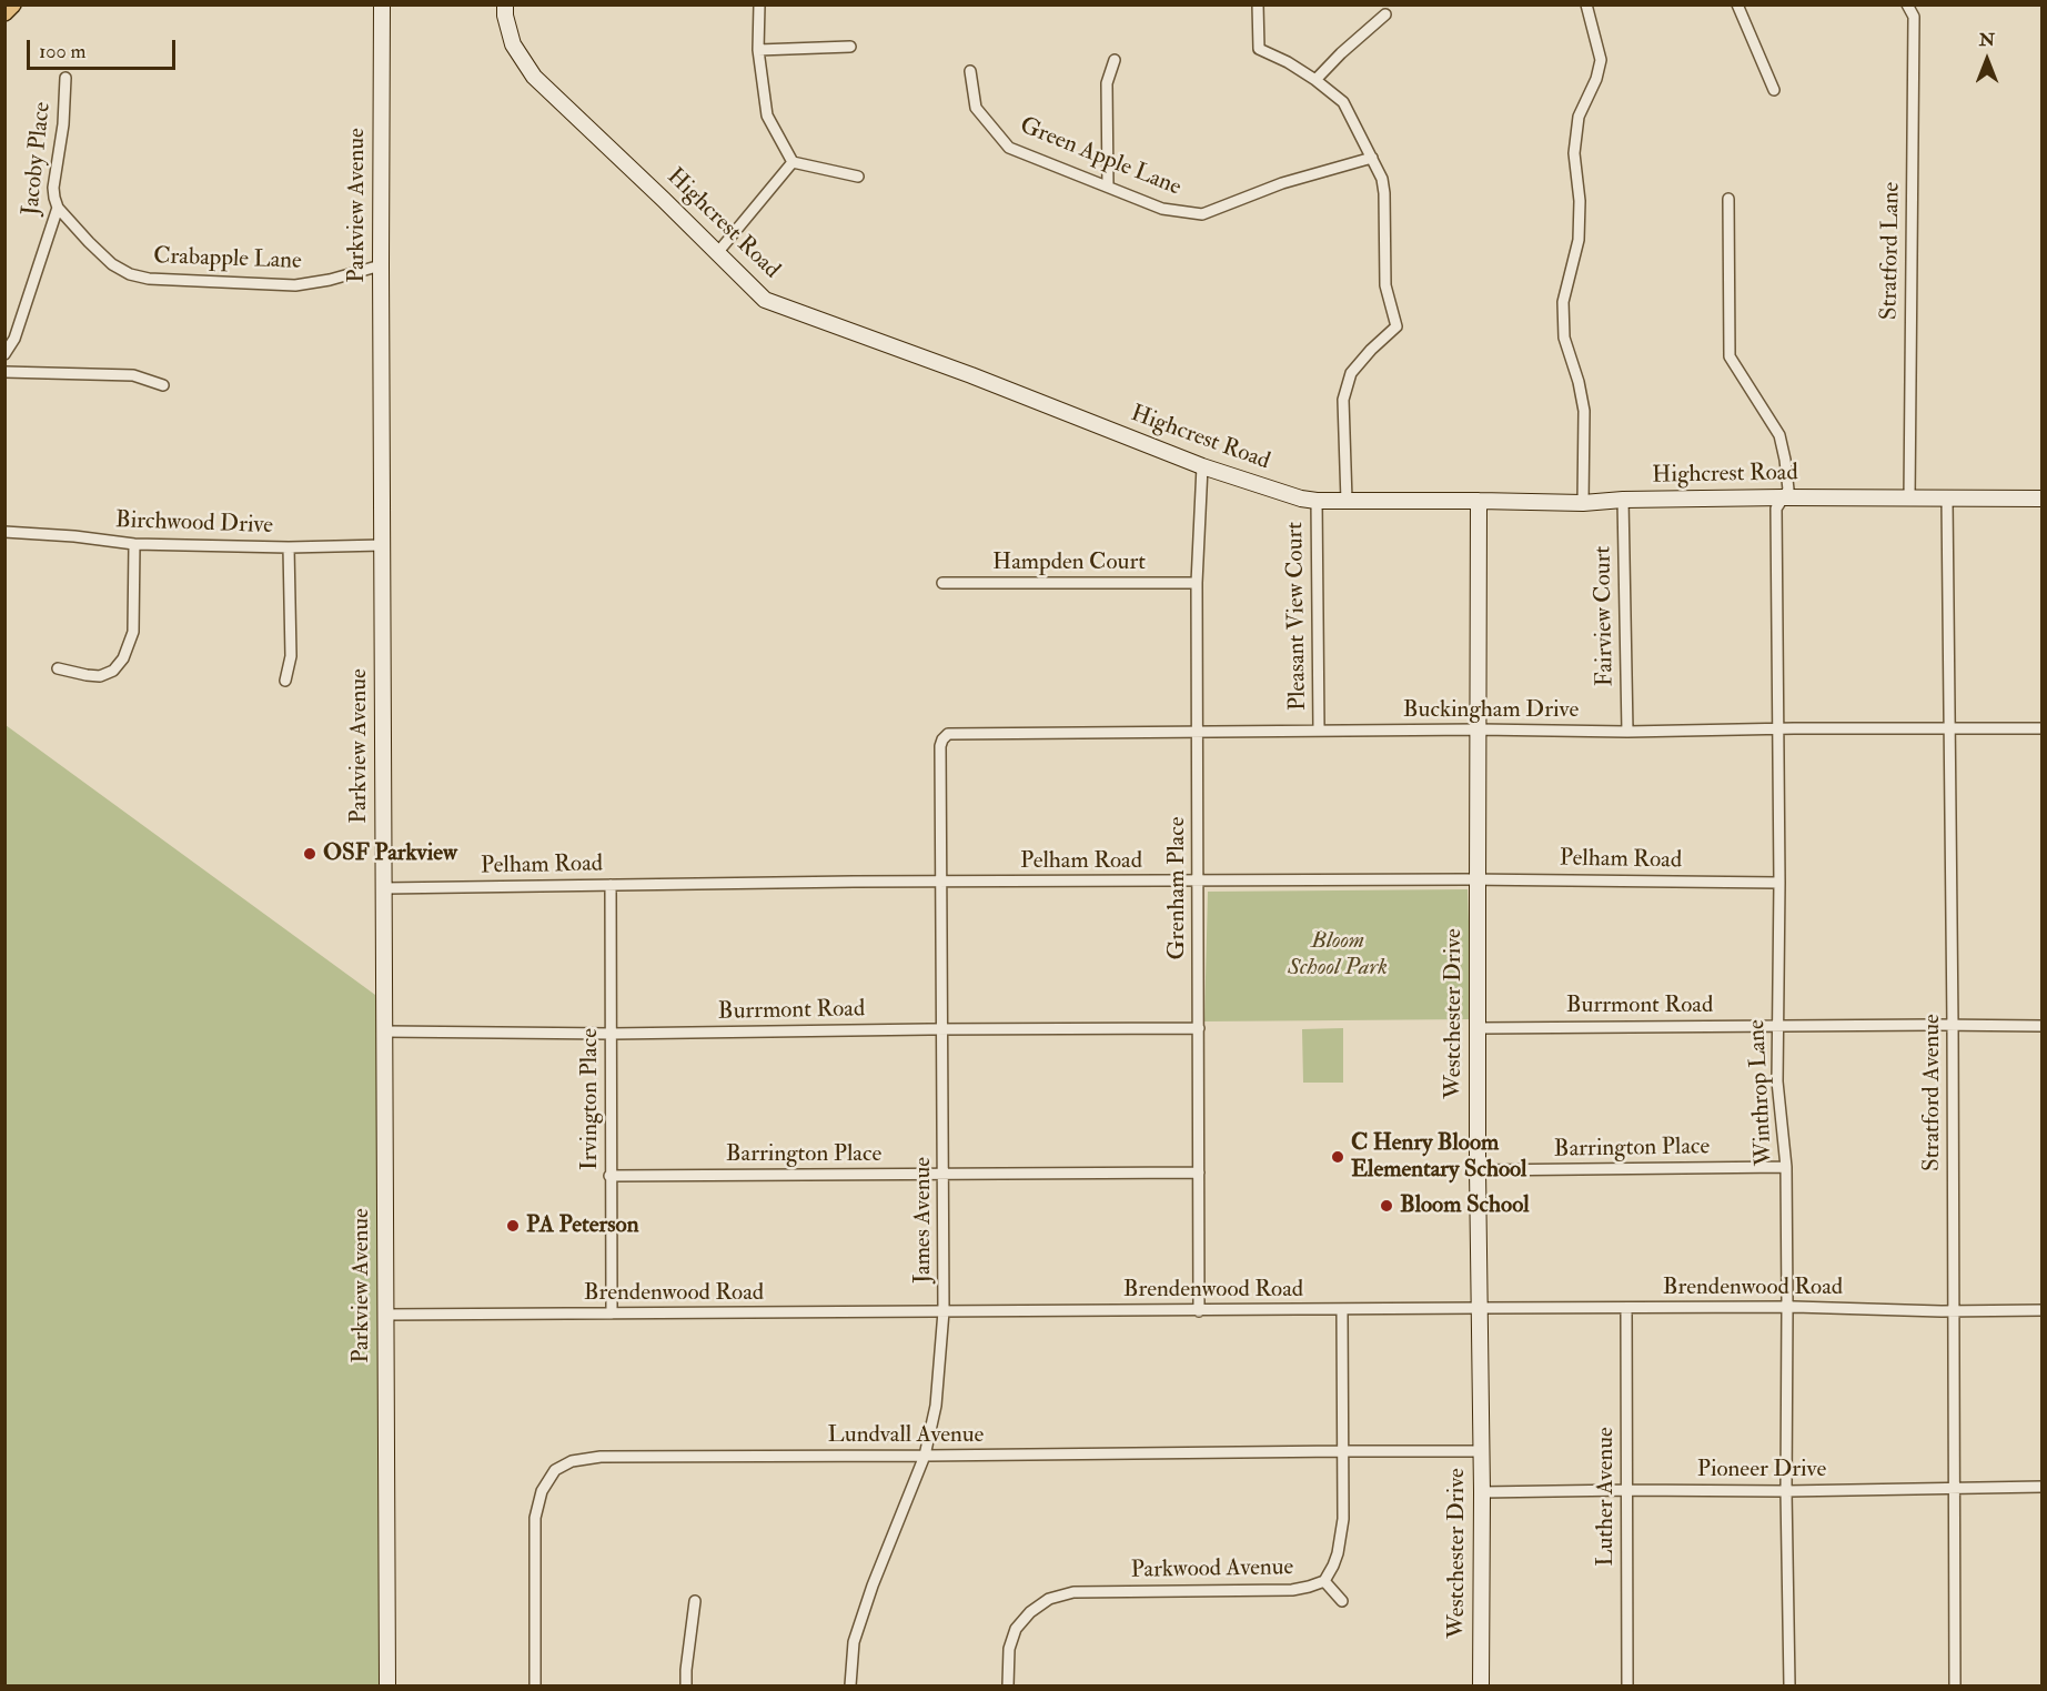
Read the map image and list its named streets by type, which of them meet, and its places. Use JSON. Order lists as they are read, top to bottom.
{
  "streets": {
    "street": [
      "Green Apple Lane",
      "Jacoby Place",
      "Parkview Avenue",
      "Highcrest Road",
      "Stratford Lane",
      "Crabapple Lane",
      "Birchwood Drive",
      "Hampden Court",
      "Pleasant View Court",
      "Fairview Court",
      "Buckingham Drive",
      "Pelham Road",
      "Grenham Place",
      "Burrmont Road",
      "Westchester Drive",
      "Winthrop Lane",
      "Stratford Avenue",
      "Irvington Place",
      "Barrington Place",
      "James Avenue",
      "Brendenwood Road",
      "Lundvall Avenue",
      "Pioneer Drive",
      "Luther Avenue",
      "Parkwood Avenue"
    ]
  },
  "crossings": [
    ["Jacoby Place", "Crabapple Lane"],
    ["Parkview Avenue", "Crabapple Lane"],
    ["Parkview Avenue", "Birchwood Drive"],
    ["Parkview Avenue", "Pelham Road"],
    ["Parkview Avenue", "Burrmont Road"],
    ["Parkview Avenue", "Brendenwood Road"],
    ["Highcrest Road", "Stratford Lane"],
    ["Highcrest Road", "Pleasant View Court"],
    ["Highcrest Road", "Fairview Court"],
    ["Highcrest Road", "Grenham Place"],
    ["Highcrest Road", "Westchester Drive"],
    ["Highcrest Road", "Winthrop Lane"],
    ["Highcrest Road", "Stratford Avenue"],
    ["Hampden Court", "Grenham Place"],
    ["Pleasant View Court", "Buckingham Drive"],
    ["Fairview Court", "Buckingham Drive"],
    ["Buckingham Drive", "Grenham Place"],
    ["Buckingham Drive", "Westchester Drive"],
    ["Buckingham Drive", "Winthrop Lane"],
    ["Buckingham Drive", "Stratford Avenue"],
    ["Buckingham Drive", "James Avenue"],
    ["Pelham Road", "Grenham Place"],
    ["Pelham Road", "Westchester Drive"],
    ["Pelham Road", "Winthrop Lane"],
    ["Pelham Road", "Irvington Place"],
    ["Pelham Road", "James Avenue"],
    ["Grenham Place", "Burrmont Road"],
    ["Grenham Place", "Barrington Place"],
    ["Grenham Place", "Brendenwood Road"],
    ["Burrmont Road", "Westchester Drive"],
    ["Burrmont Road", "Winthrop Lane"],
    ["Burrmont Road", "Stratford Avenue"],
    ["Burrmont Road", "Irvington Place"],
    ["Burrmont Road", "James Avenue"],
    ["Westchester Drive", "Barrington Place"],
    ["Westchester Drive", "Brendenwood Road"],
    ["Westchester Drive", "Lundvall Avenue"],
    ["Westchester Drive", "Pioneer Drive"],
    ["Winthrop Lane", "Barrington Place"],
    ["Winthrop Lane", "Brendenwood Road"],
    ["Winthrop Lane", "Pioneer Drive"],
    ["Stratford Avenue", "Brendenwood Road"],
    ["Stratford Avenue", "Pioneer Drive"],
    ["Irvington Place", "Barrington Place"],
    ["Irvington Place", "Brendenwood Road"],
    ["Barrington Place", "James Avenue"],
    ["James Avenue", "Brendenwood Road"],
    ["James Avenue", "Lundvall Avenue"],
    ["Brendenwood Road", "Luther Avenue"],
    ["Brendenwood Road", "Parkwood Avenue"],
    ["Lundvall Avenue", "Parkwood Avenue"],
    ["Pioneer Drive", "Luther Avenue"]
  ],
  "parks": ["Bloom School Park"],
  "places": [
    "OSF Parkview",
    "C Henry Bloom Elementary School",
    "Bloom School",
    "PA Peterson"
  ],
  "scale_bar": "100 m",
  "north": "top"
}
